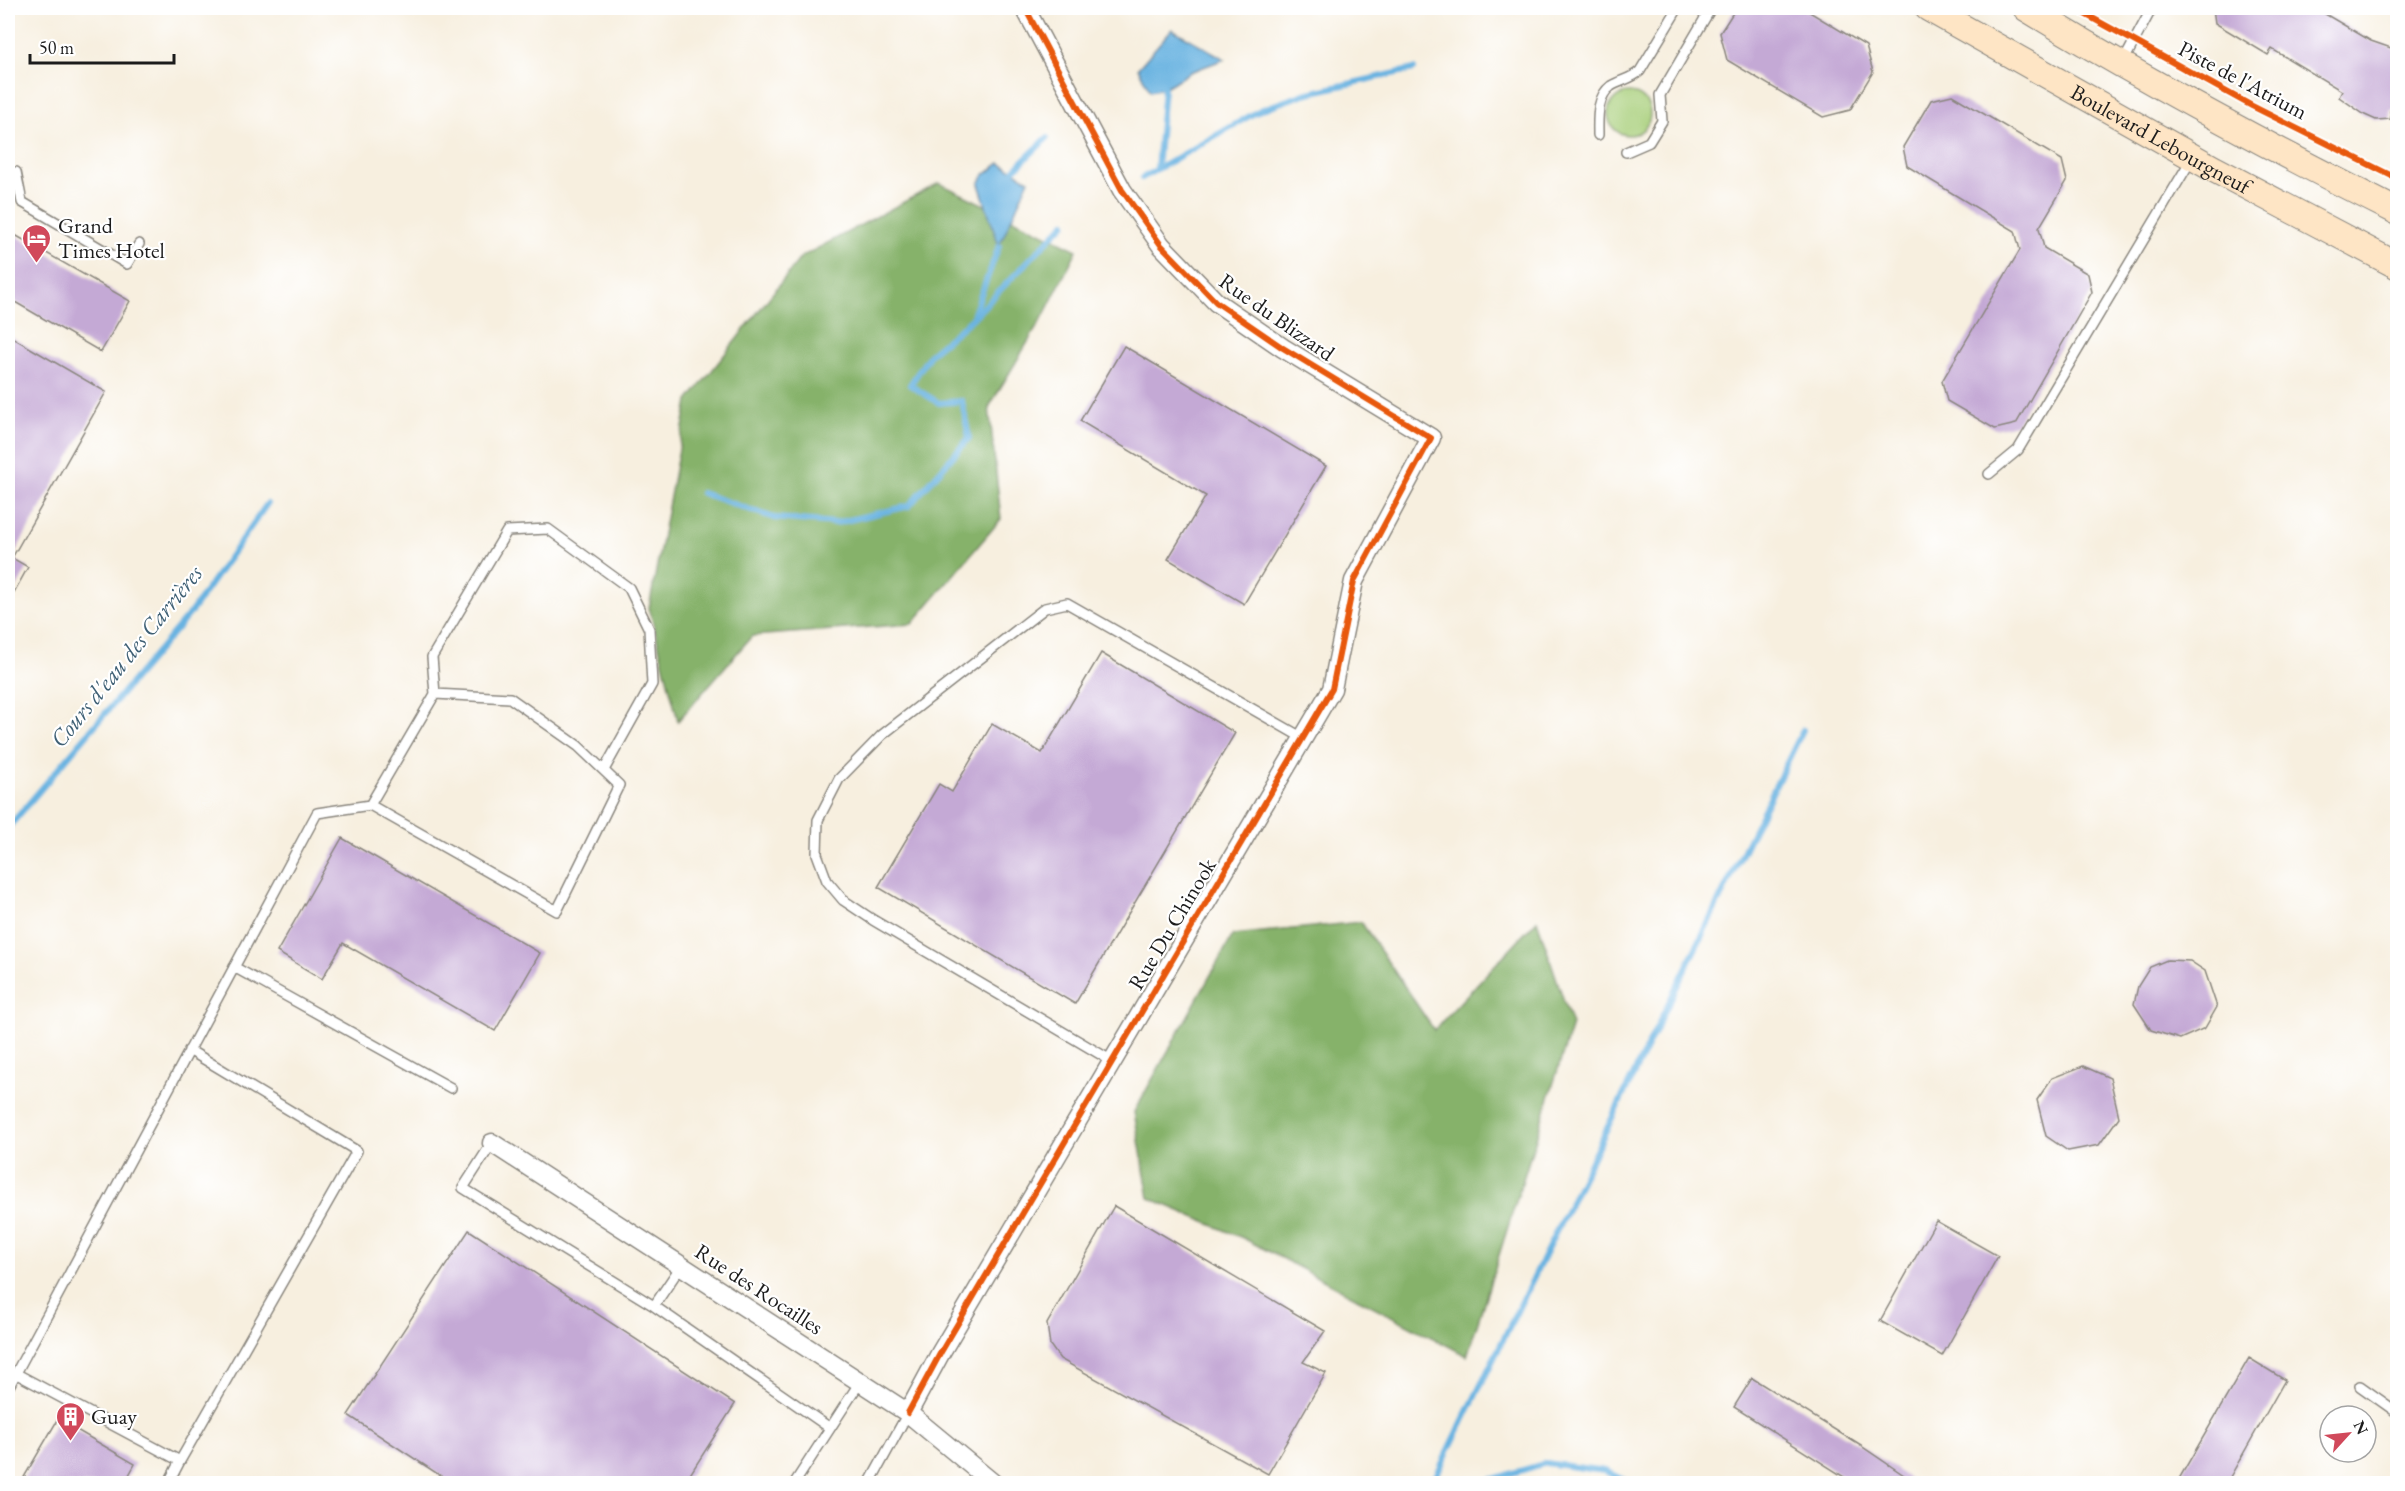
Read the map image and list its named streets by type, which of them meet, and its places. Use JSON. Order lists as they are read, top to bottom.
{
  "streets": {
    "main road": ["Boulevard Lebourgneuf"],
    "street": ["Rue du Blizzard", "Rue Du Chinook", "Rue des Rocailles"],
    "cycle path": ["Piste de l'Atrium"]
  },
  "crossings": [
    ["Rue du Blizzard", "Rue Du Chinook"],
    ["Rue Du Chinook", "Rue des Rocailles"]
  ],
  "water": ["Cours d'eau des Carrières"],
  "places": {
    "hotel": ["Grand Times Hotel"],
    "building": ["Guay"]
  },
  "scale_bar": "50 m",
  "north": "top right"
}
